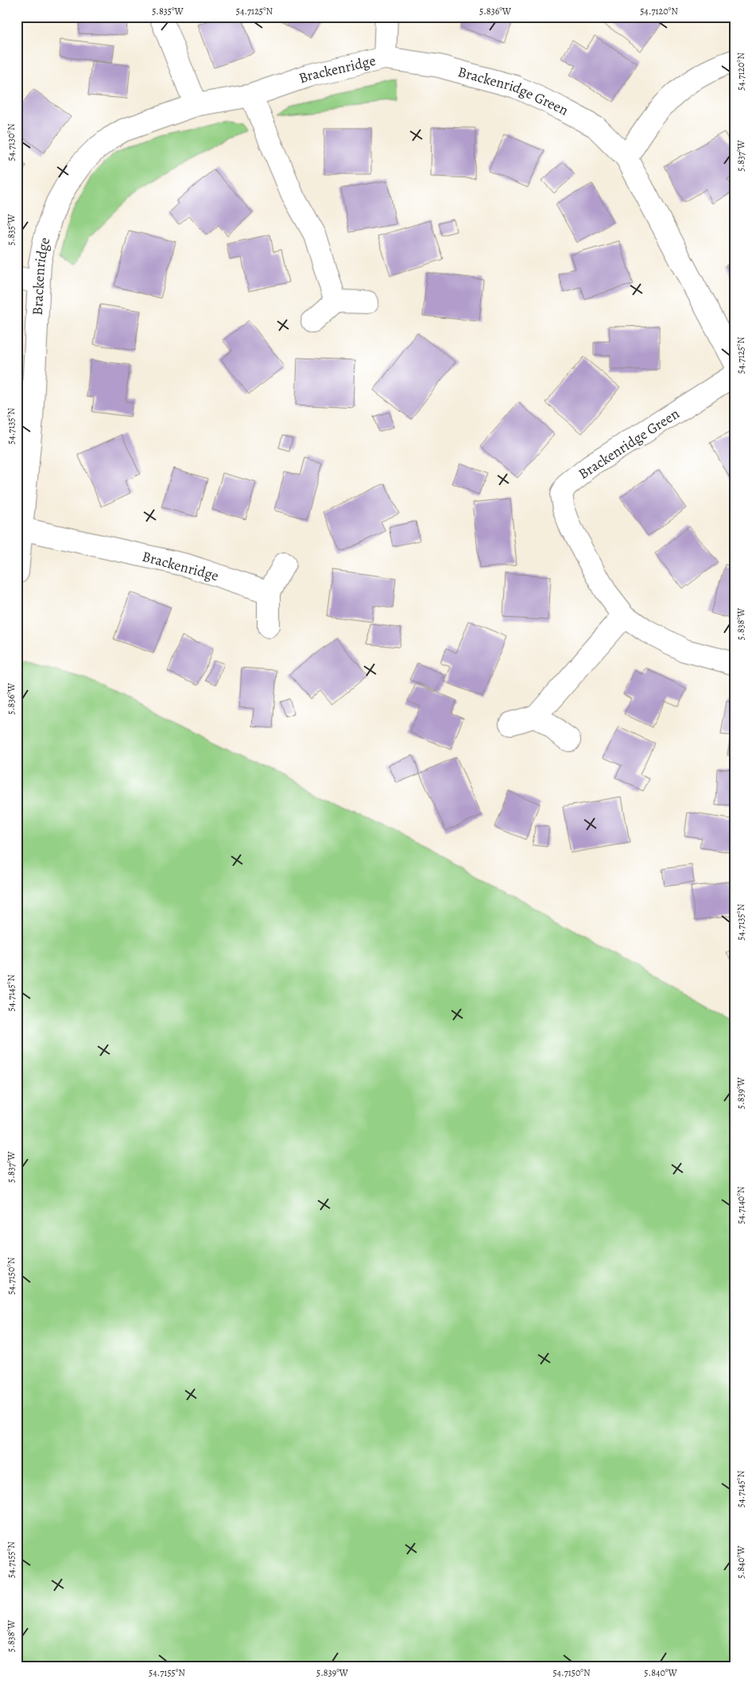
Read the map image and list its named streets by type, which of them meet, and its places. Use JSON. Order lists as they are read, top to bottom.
{
  "streets": {
    "street": ["Brackenridge", "Brackenridge Green"]
  },
  "crossings": [
    ["Brackenridge", "Brackenridge Green"]
  ],
  "coordinates": [
    "5.835°W",
    "54.7125°N",
    "5.836°W",
    "54.7120°N",
    "54.7130°N",
    "5.837°W",
    "54.7135°N",
    "5.838°W",
    "54.7145°N",
    "5.839°W",
    "54.7140°N",
    "54.7150°N",
    "54.7155°N",
    "5.840°W"
  ]
}
